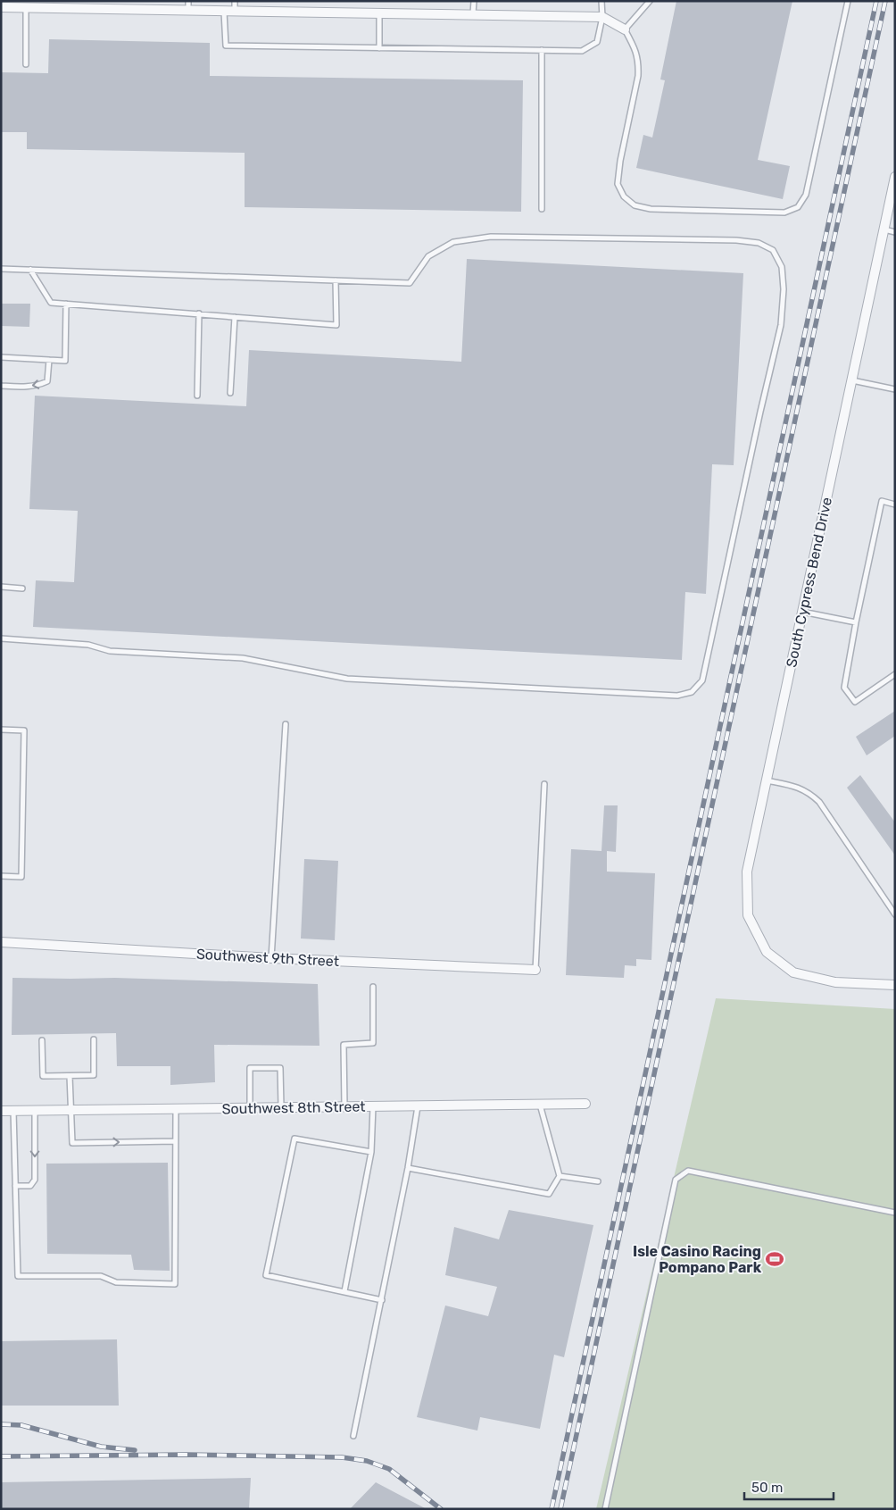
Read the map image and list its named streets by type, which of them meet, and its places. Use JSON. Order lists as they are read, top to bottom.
{
  "streets": {
    "street": ["South Cypress Bend Drive", "Southwest 9th Street", "Southwest 8th Street"]
  },
  "places": {
    "sports": ["Isle Casino Racing Pompano Park"]
  },
  "scale_bar": "50 m"
}
